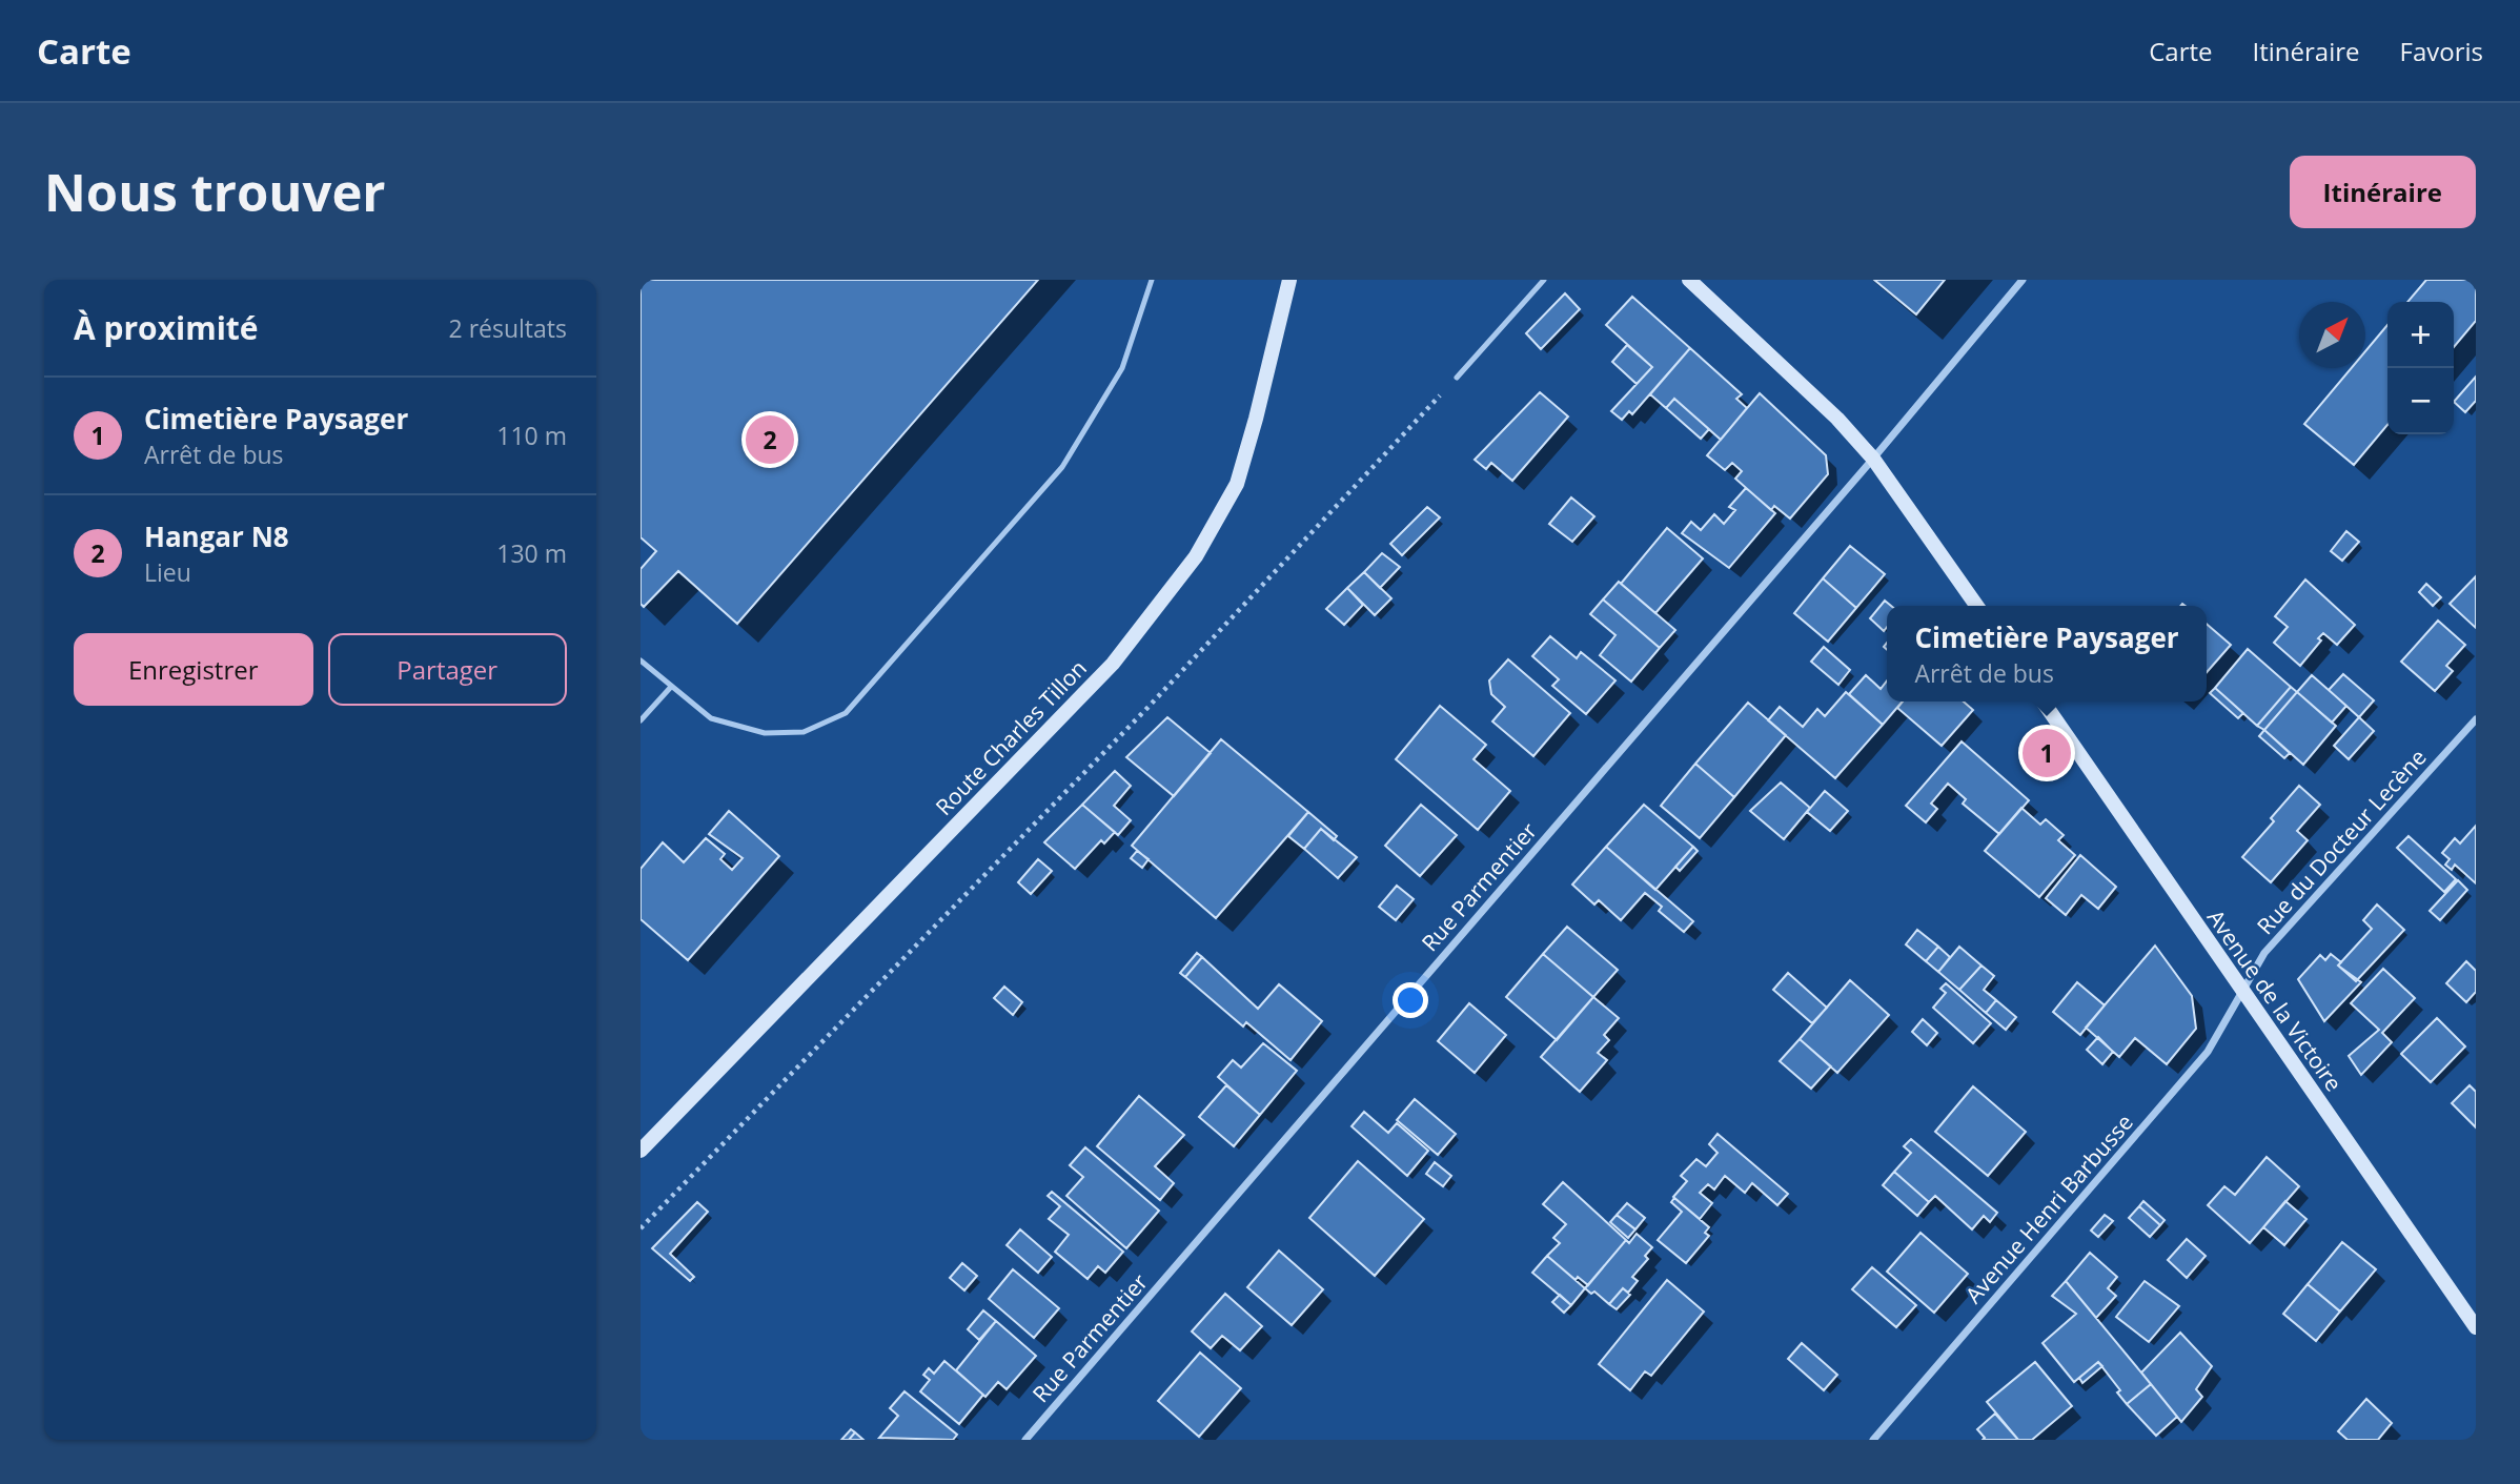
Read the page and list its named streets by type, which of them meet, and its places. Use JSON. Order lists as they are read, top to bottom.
{
  "streets": {
    "street": [
      "Route Charles Tillon",
      "Rue du Docteur Lecène",
      "Rue Parmentier",
      "Avenue de la Victoire",
      "Avenue Henri Barbusse"
    ]
  },
  "crossings": [
    ["Rue du Docteur Lecène", "Avenue de la Victoire"],
    ["Rue du Docteur Lecène", "Avenue Henri Barbusse"],
    ["Avenue de la Victoire", "Avenue Henri Barbusse"]
  ],
  "north": "top right",
  "page": {
    "header": "Carte",
    "nav": ["Carte", "Itinéraire", "Favoris"],
    "buttons": [
      "Itinéraire",
      ["Enregistrer", "Partager"]
    ],
    "title": "Nous trouver",
    "heading": ["À proximité", "2 résultats"],
    "map_buttons": ["+", "−"],
    "list": [
      {
        "mark": "1",
        "name": "Cimetière Paysager",
        "note": "Arrêt de bus",
        "value": "110 m"
      },
      {
        "mark": "2",
        "name": "Hangar N8",
        "note": "Lieu",
        "value": "130 m"
      }
    ],
    "pins": ["2", "1"],
    "popup": ["Cimetière Paysager", "Arrêt de bus"]
  }
}
